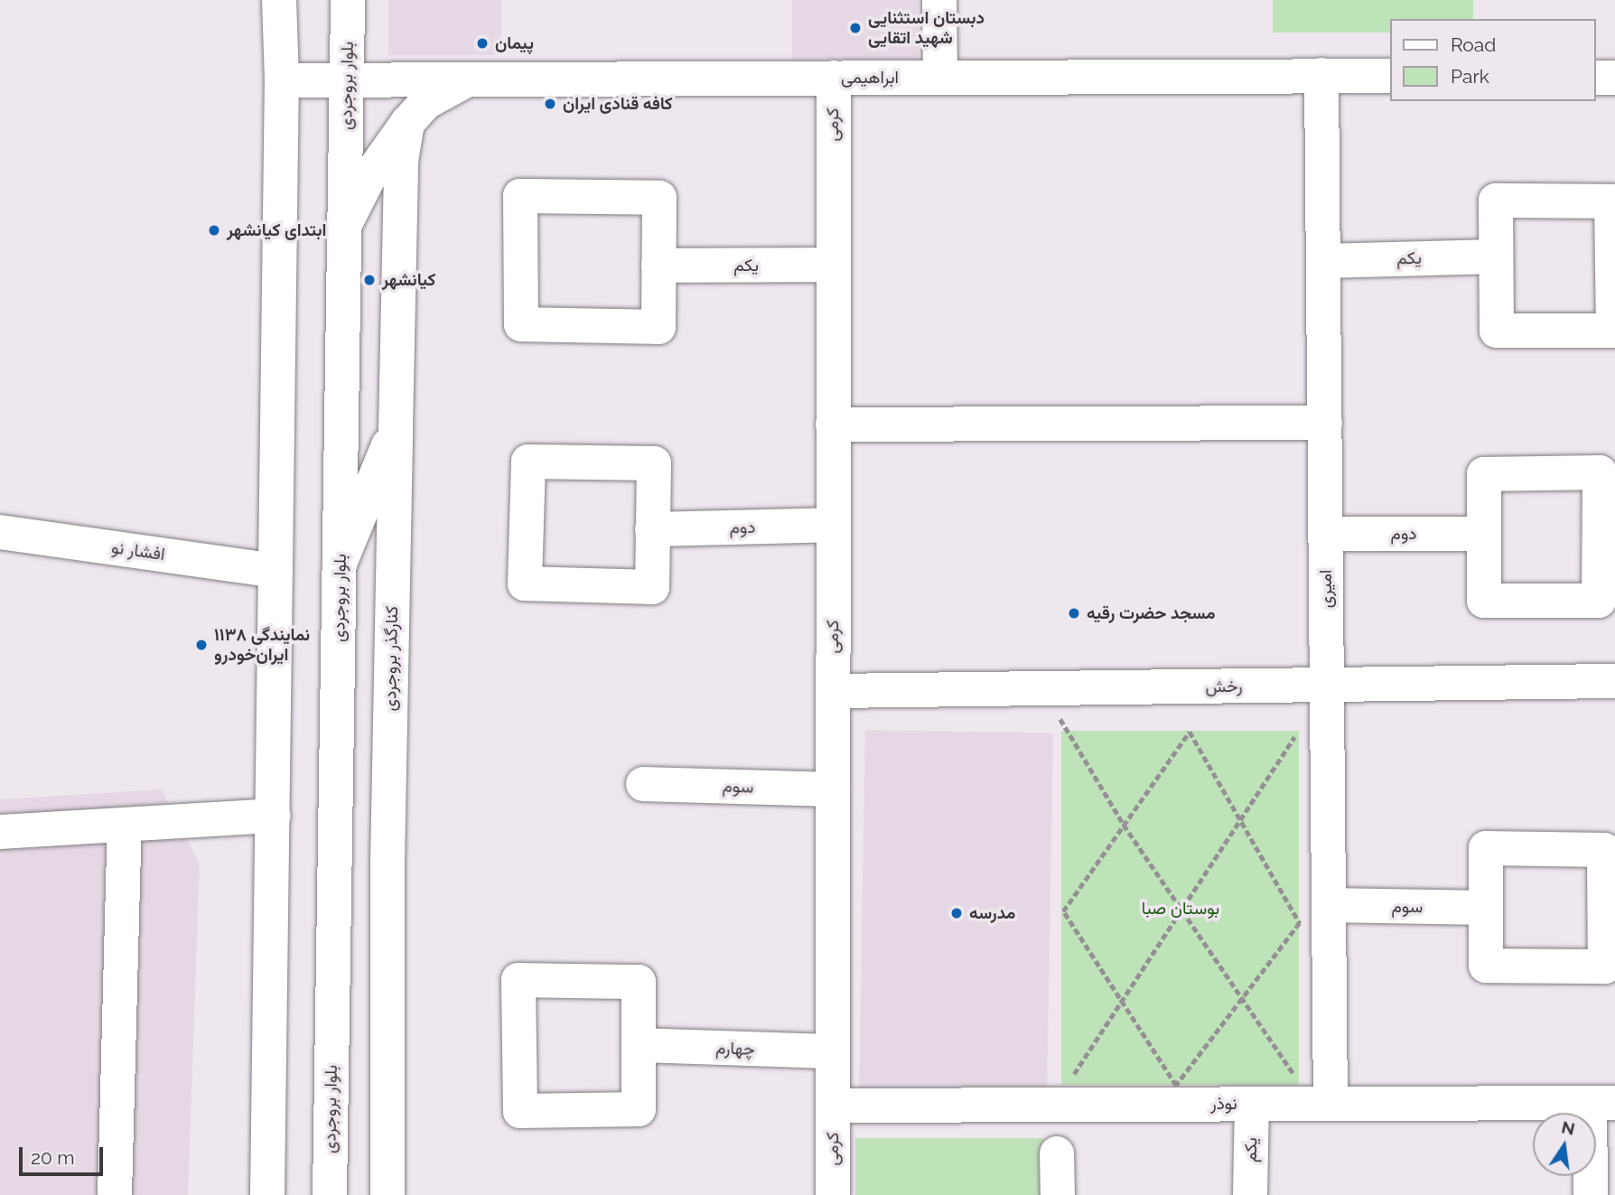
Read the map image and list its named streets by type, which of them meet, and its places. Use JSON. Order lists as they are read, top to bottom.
{
  "streets": {
    "street": [
      "ابراهیمی",
      "بلوار بروجردی",
      "کرمی",
      "یکم",
      "دوم",
      "افشار نو",
      "امیری",
      "کنارگذر بروجردی",
      "رخش",
      "سوم",
      "چهارم",
      "نوذر"
    ]
  },
  "crossings": [
    ["ابراهیمی", "بلوار بروجردی"],
    ["ابراهیمی", "کرمی"],
    ["ابراهیمی", "امیری"],
    ["کرمی", "یکم"],
    ["کرمی", "دوم"],
    ["کرمی", "رخش"],
    ["کرمی", "سوم"],
    ["کرمی", "چهارم"],
    ["کرمی", "نوذر"],
    ["یکم", "امیری"],
    ["یکم", "نوذر"],
    ["دوم", "امیری"],
    ["امیری", "رخش"],
    ["امیری", "سوم"],
    ["امیری", "نوذر"]
  ],
  "parks": ["بوستان صبا"],
  "places": [
    "دبستان استثنایی شهید اتقایی",
    "پیمان",
    "کافه قنادی ایران",
    "ابتدای کیانشهر",
    "کیانشهر",
    "مسجد حضرت رقیه",
    "نمایندگی ۱۱۳۸ ایران‌خودرو",
    "مدرسه"
  ],
  "legend": ["Road", "Park"],
  "scale_bar": "20 m",
  "north": "top"
}
